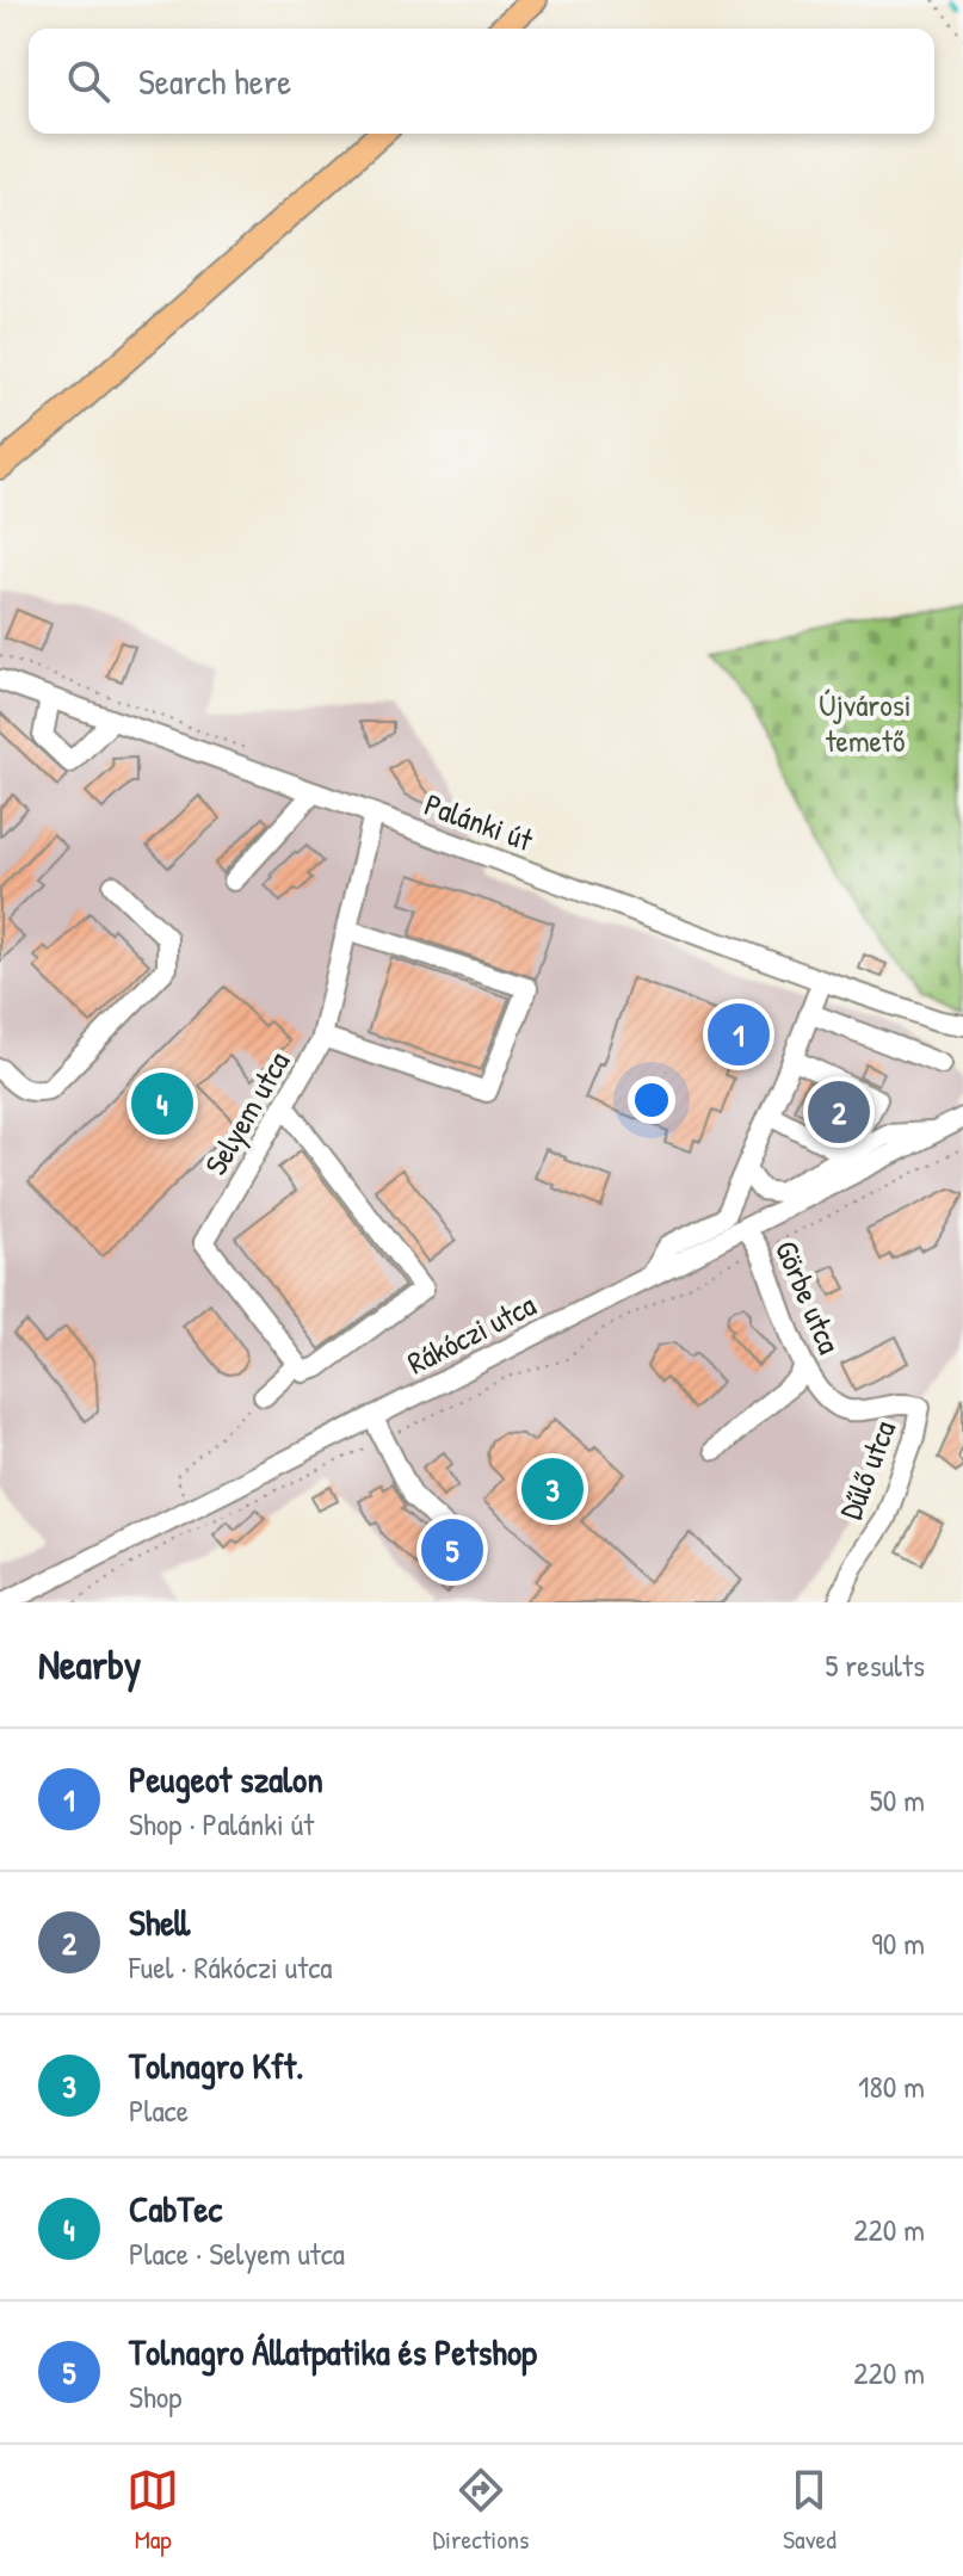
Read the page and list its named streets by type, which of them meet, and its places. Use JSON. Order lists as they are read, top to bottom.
{
  "streets": {
    "street": [
      "Palánki út",
      "Selyem utca",
      "Görbe utca",
      "Rákóczi utca",
      "Dűlő utca"
    ]
  },
  "crossings": [
    ["Palánki út", "Selyem utca"],
    ["Görbe utca", "Rákóczi utca"],
    ["Görbe utca", "Dűlő utca"]
  ],
  "parks": ["Újvárosi temető"],
  "page": {
    "search": "Search here",
    "pins": [
      "1",
      "4",
      "2",
      "3",
      "5"
    ],
    "heading": ["Nearby", "5 results"],
    "list": [
      {
        "mark": "1",
        "name": "Peugeot szalon",
        "note": "Shop · Palánki út",
        "value": "50 m"
      },
      {
        "mark": "2",
        "name": "Shell",
        "note": "Fuel · Rákóczi utca",
        "value": "90 m"
      },
      {
        "mark": "3",
        "name": "Tolnagro Kft.",
        "note": "Place",
        "value": "180 m"
      },
      {
        "mark": "4",
        "name": "CabTec",
        "note": "Place · Selyem utca",
        "value": "220 m"
      },
      {
        "mark": "5",
        "name": "Tolnagro Állatpatika és Petshop",
        "note": "Shop",
        "value": "220 m"
      }
    ],
    "nav": ["Map", "Directions", "Saved"]
  }
}
